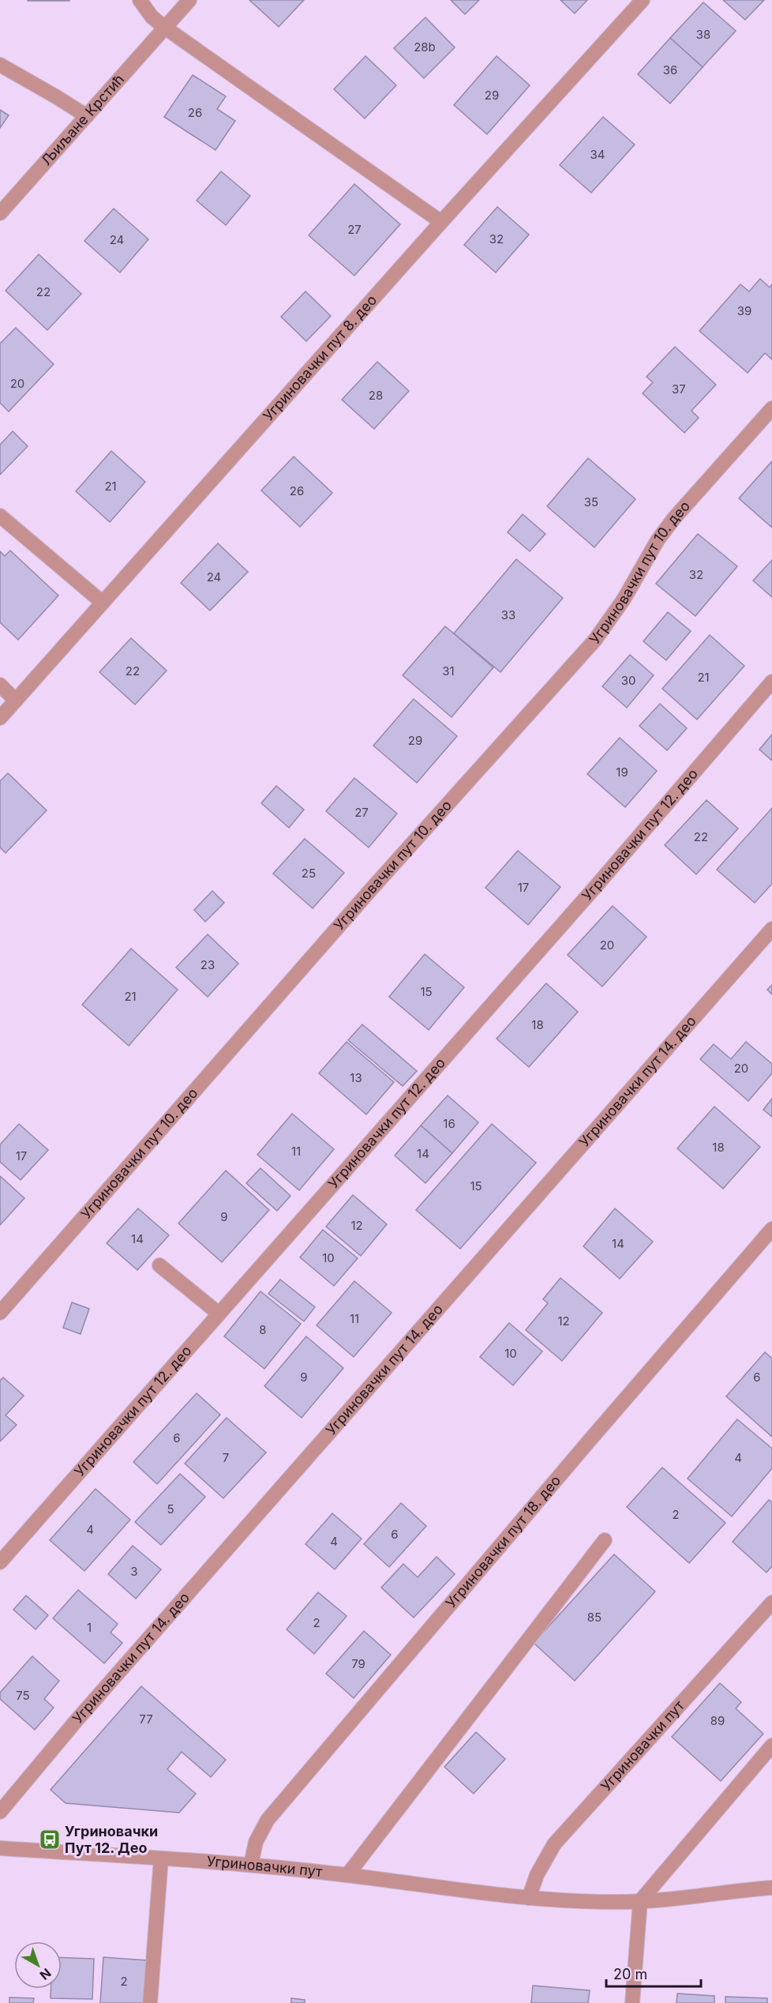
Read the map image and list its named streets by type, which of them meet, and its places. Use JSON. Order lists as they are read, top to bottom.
{
  "streets": {
    "street": [
      "Љиљане Крстић",
      "Угриновачки пут 8. део",
      "Угриновачки пут 10. део",
      "Угриновачки пут 12. део",
      "Угриновачки пут 14. део",
      "Угриновачки пут 18. део",
      "Угриновачки пут"
    ]
  },
  "crossings": [
    ["Угриновачки пут 18. део", "Угриновачки пут"]
  ],
  "places": {
    "bus stop": ["Угриновачки Пут 12. Део"]
  },
  "house_numbers": [
    "38",
    "28b",
    "36",
    "29",
    "26",
    "34",
    "27",
    "32",
    "24",
    "22",
    "39",
    "20",
    "37",
    "28",
    "21",
    "26",
    "35",
    "32",
    "24",
    "33",
    "22",
    "31",
    "21",
    "30",
    "29",
    "19",
    "27",
    "22",
    "25",
    "17",
    "20",
    "23",
    "15",
    "21",
    "18",
    "20",
    "13",
    "16",
    "18",
    "11",
    "14",
    "17",
    "15",
    "9",
    "12",
    "14",
    "14",
    "10",
    "11",
    "12",
    "8",
    "10",
    "9",
    "6",
    "6",
    "7",
    "4",
    "5",
    "2",
    "4",
    "6",
    "4",
    "3",
    "85",
    "2",
    "1",
    "79",
    "75",
    "77",
    "89",
    "2"
  ],
  "scale_bar": "20 m",
  "north": "bottom right"
}
